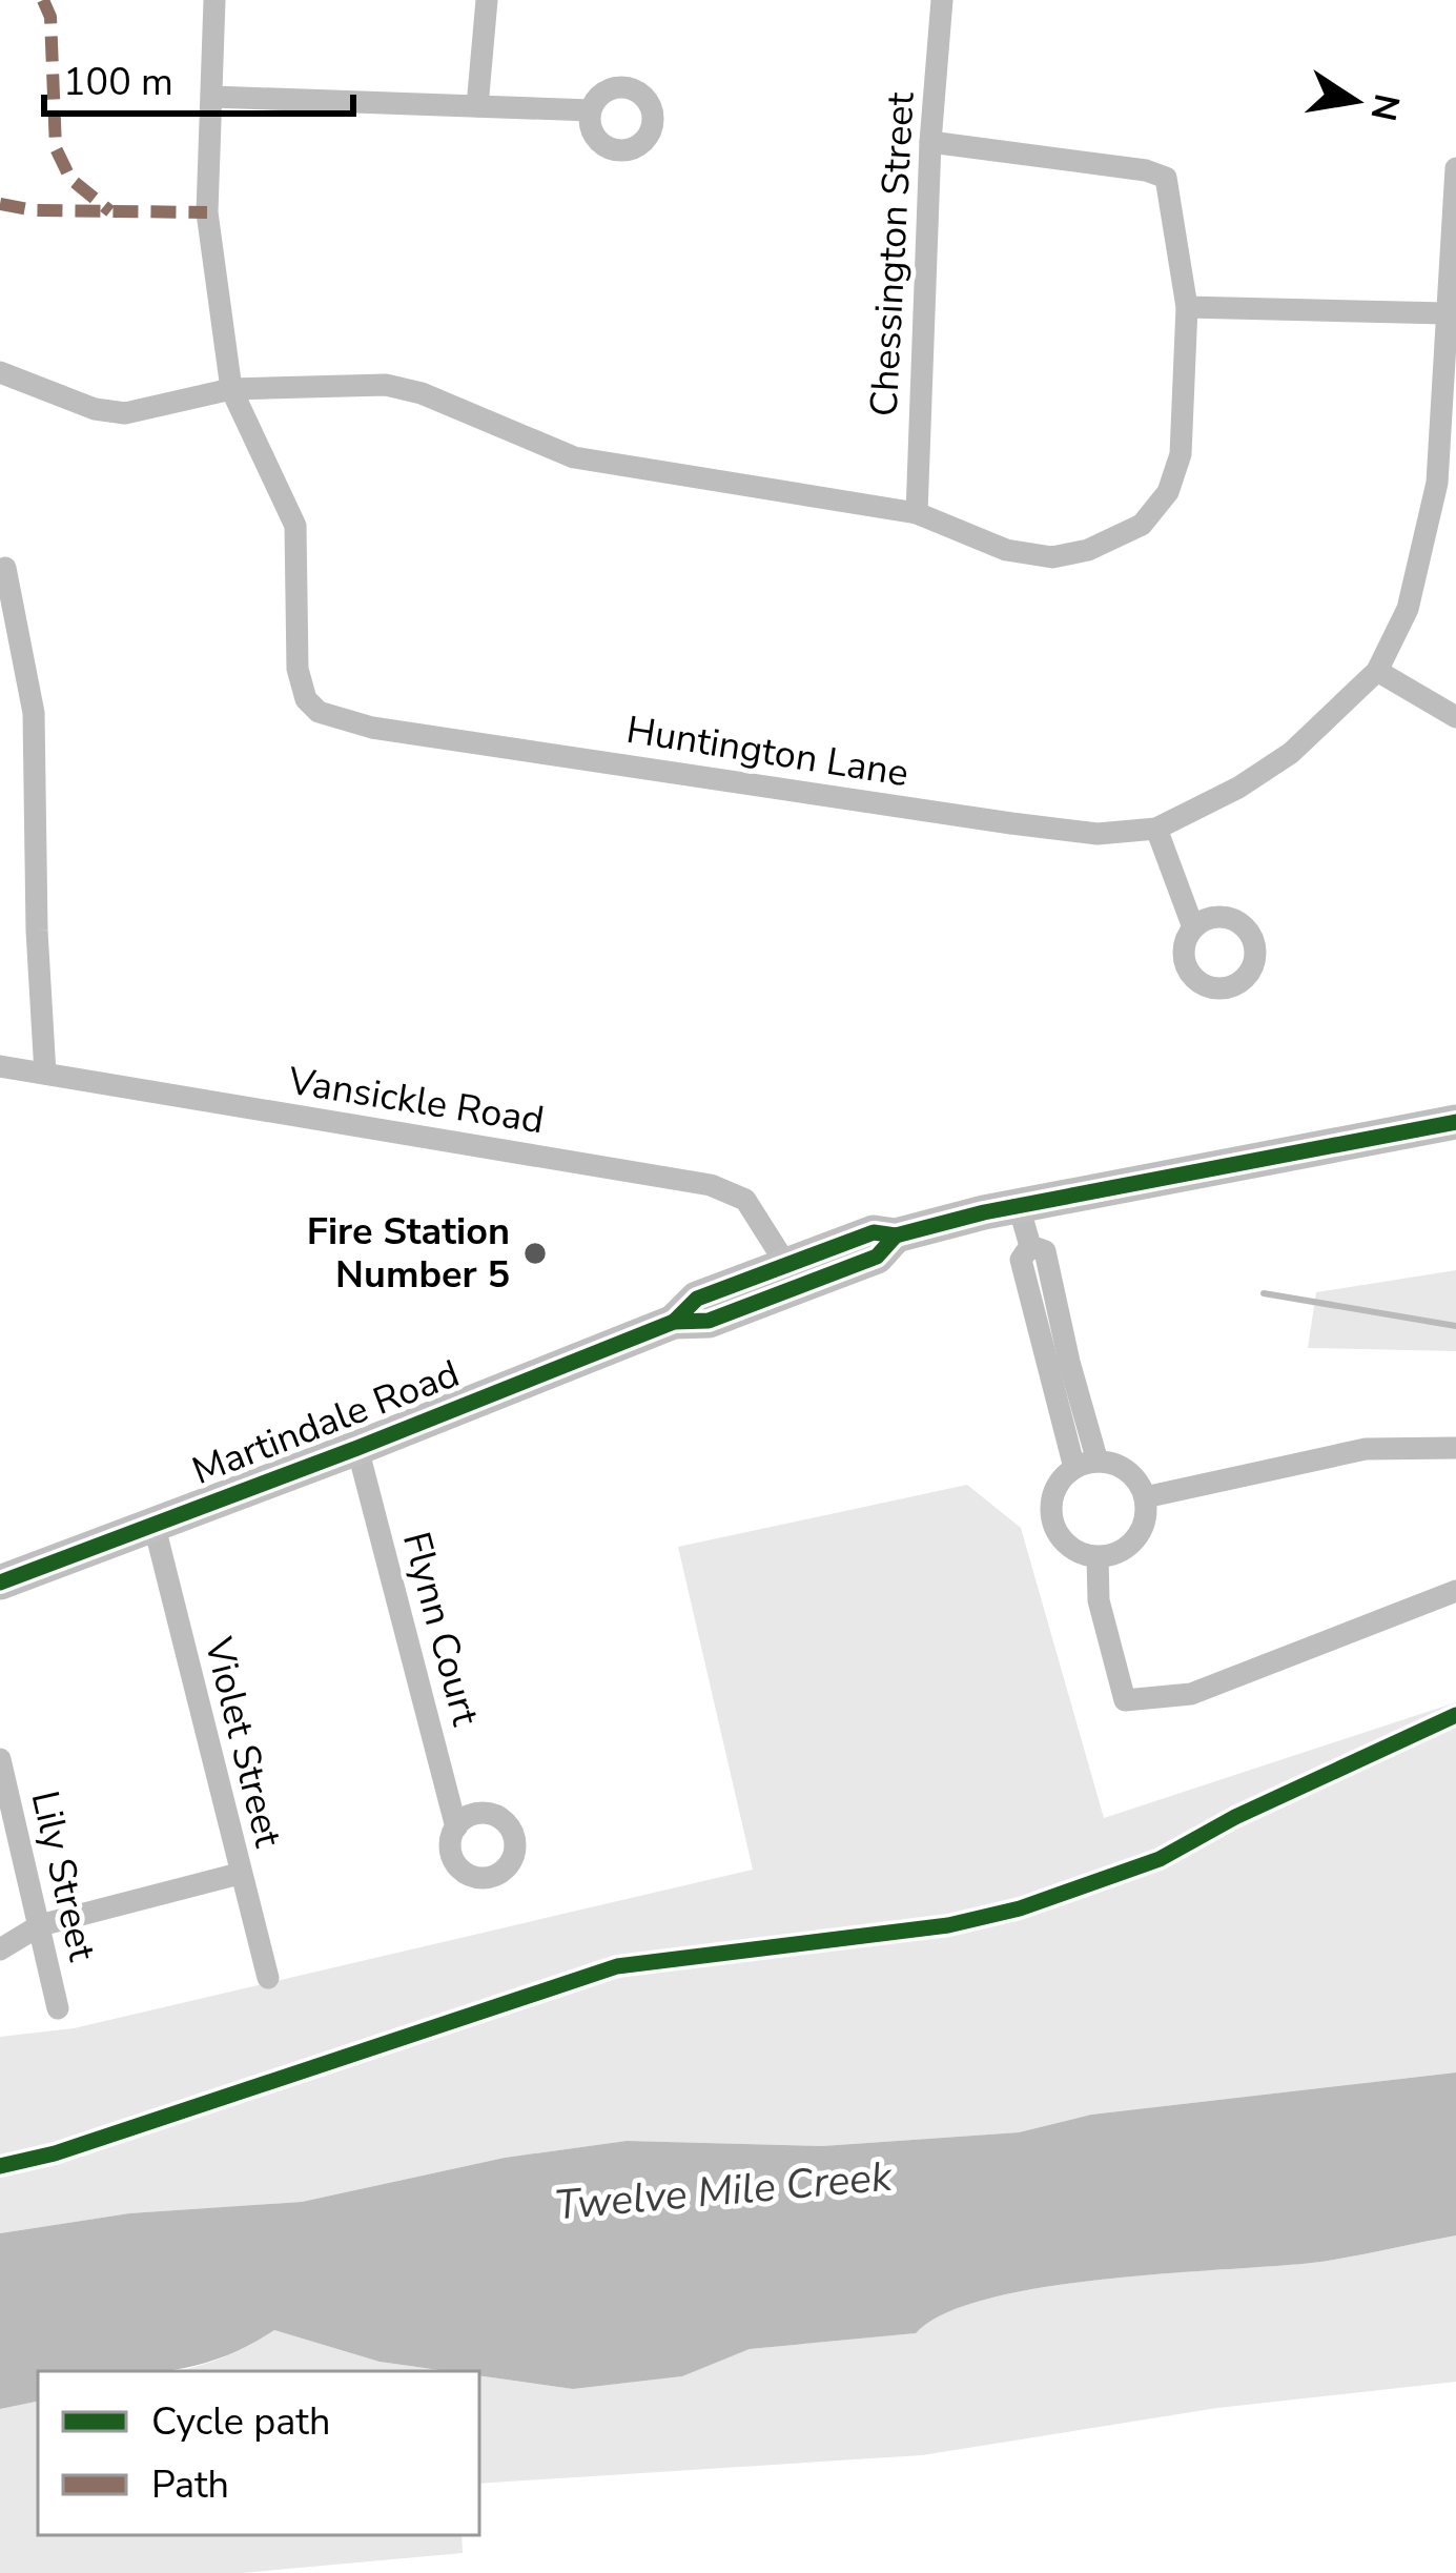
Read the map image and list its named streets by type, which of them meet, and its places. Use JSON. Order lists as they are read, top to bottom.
{
  "streets": {
    "main road": ["Martindale Road"],
    "street": [
      "Chessington Street",
      "Huntington Lane",
      "Vansickle Road",
      "Flynn Court",
      "Violet Street",
      "Lily Street"
    ]
  },
  "crossings": [
    ["Vansickle Road", "Martindale Road"],
    ["Martindale Road", "Flynn Court"],
    ["Martindale Road", "Violet Street"]
  ],
  "water": ["Twelve Mile Creek"],
  "places": ["Fire Station Number 5"],
  "legend": ["Cycle path", "Path"],
  "scale_bar": "100 m",
  "north": "right"
}
